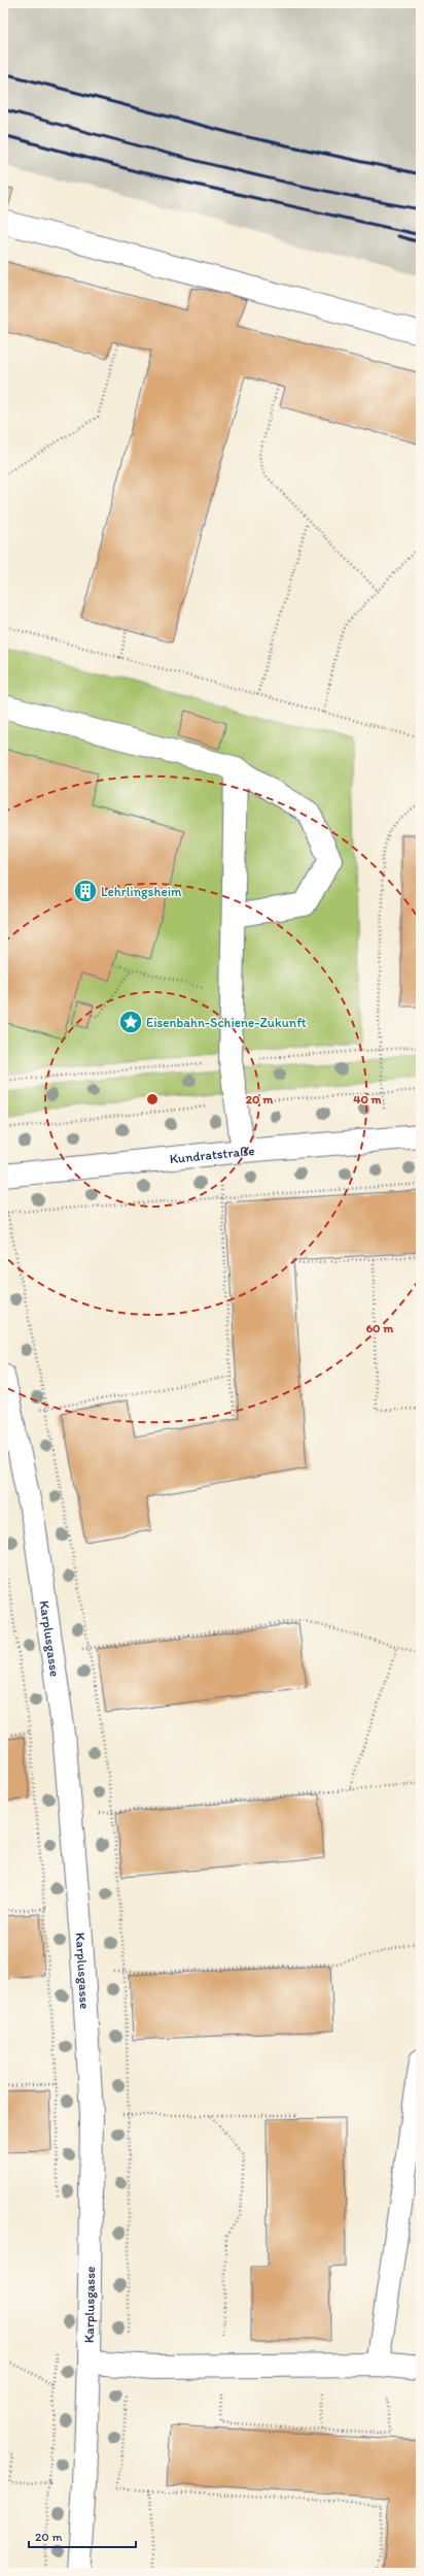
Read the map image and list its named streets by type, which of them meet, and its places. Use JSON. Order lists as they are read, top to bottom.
{
  "streets": {
    "street": ["Kundratstraße", "Karplusgasse"]
  },
  "places": {
    "building": ["Lehrlingsheim"],
    "place": ["Eisenbahn-Schiene-Zukunft"]
  },
  "scale_bar": "20 m",
  "rings": ["20 m", "40 m", "60 m"]
}
